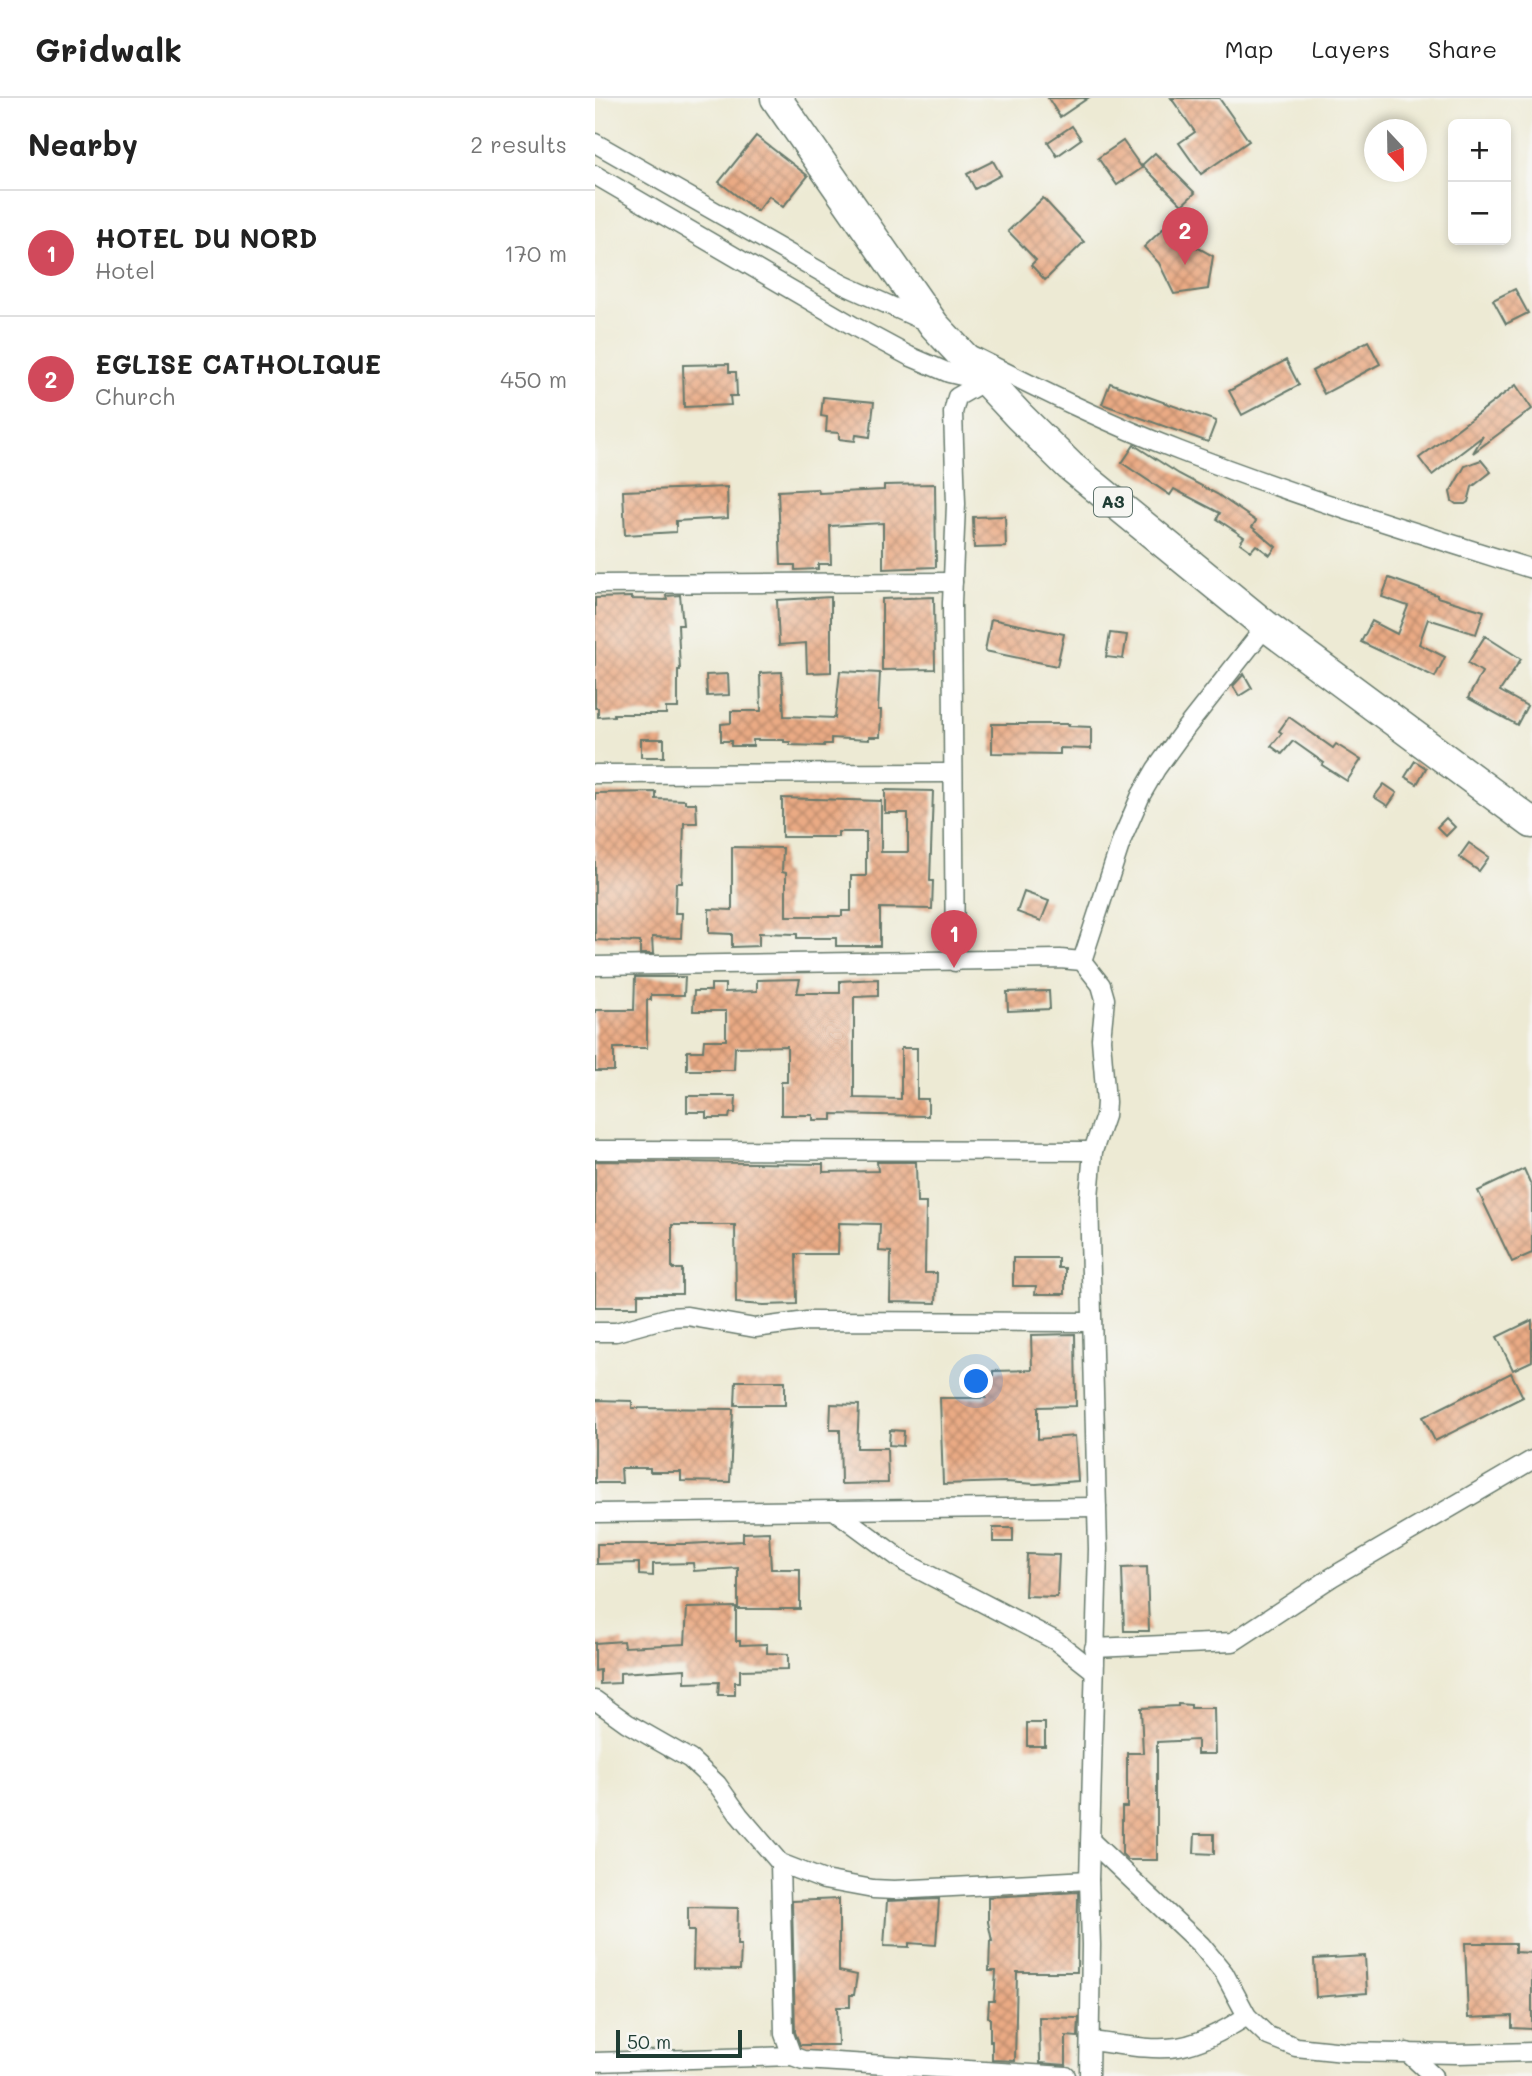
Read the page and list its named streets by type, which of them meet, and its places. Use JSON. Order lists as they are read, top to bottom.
{
  "streets": {
    "highway": ["A3"]
  },
  "scale_bar": "50 m",
  "north": "bottom",
  "page": {
    "header": "Gridwalk",
    "nav": ["Map", "Layers", "Share"],
    "heading": ["Nearby", "2 results"],
    "map_buttons": ["+", "−"],
    "list": [
      {
        "mark": "1",
        "name": "HOTEL DU NORD",
        "note": "Hotel",
        "value": "170 m"
      },
      {
        "mark": "2",
        "name": "EGLISE CATHOLIQUE",
        "note": "Church",
        "value": "450 m"
      }
    ],
    "pins": ["2", "1"],
    "scale": "50 m"
  }
}
